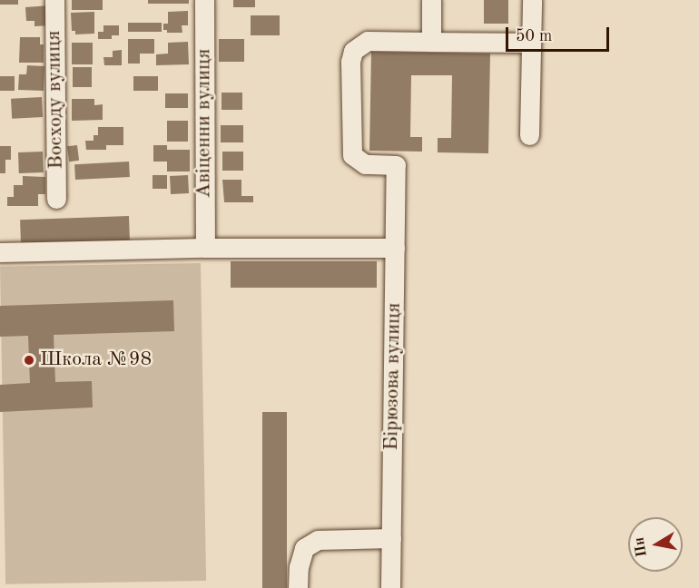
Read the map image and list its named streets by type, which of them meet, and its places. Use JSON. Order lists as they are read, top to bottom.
{
  "streets": {
    "street": ["Восходу вулиця", "Авіценни вулиця", "Бірюзова вулиця"]
  },
  "places": ["Школа №98"],
  "scale_bar": "50 m",
  "north": "left"
}
